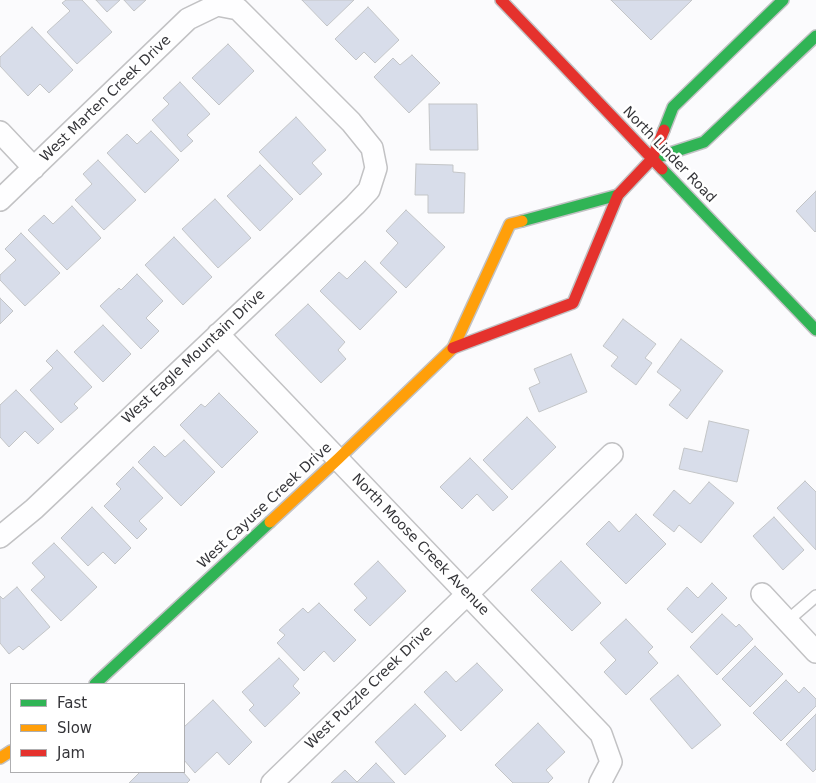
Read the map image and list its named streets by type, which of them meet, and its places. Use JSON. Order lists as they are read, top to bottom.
{
  "streets": {
    "street": [
      "West Marten Creek Drive",
      "North Linder Road",
      "West Eagle Mountain Drive",
      "West Cayuse Creek Drive",
      "North Moose Creek Avenue",
      "West Puzzle Creek Drive"
    ]
  },
  "crossings": [
    ["West Marten Creek Drive", "West Eagle Mountain Drive"],
    ["North Linder Road", "West Cayuse Creek Drive"],
    ["West Eagle Mountain Drive", "North Moose Creek Avenue"],
    ["West Cayuse Creek Drive", "North Moose Creek Avenue"],
    ["North Moose Creek Avenue", "West Puzzle Creek Drive"]
  ],
  "legend": ["Fast", "Slow", "Jam"]
}
